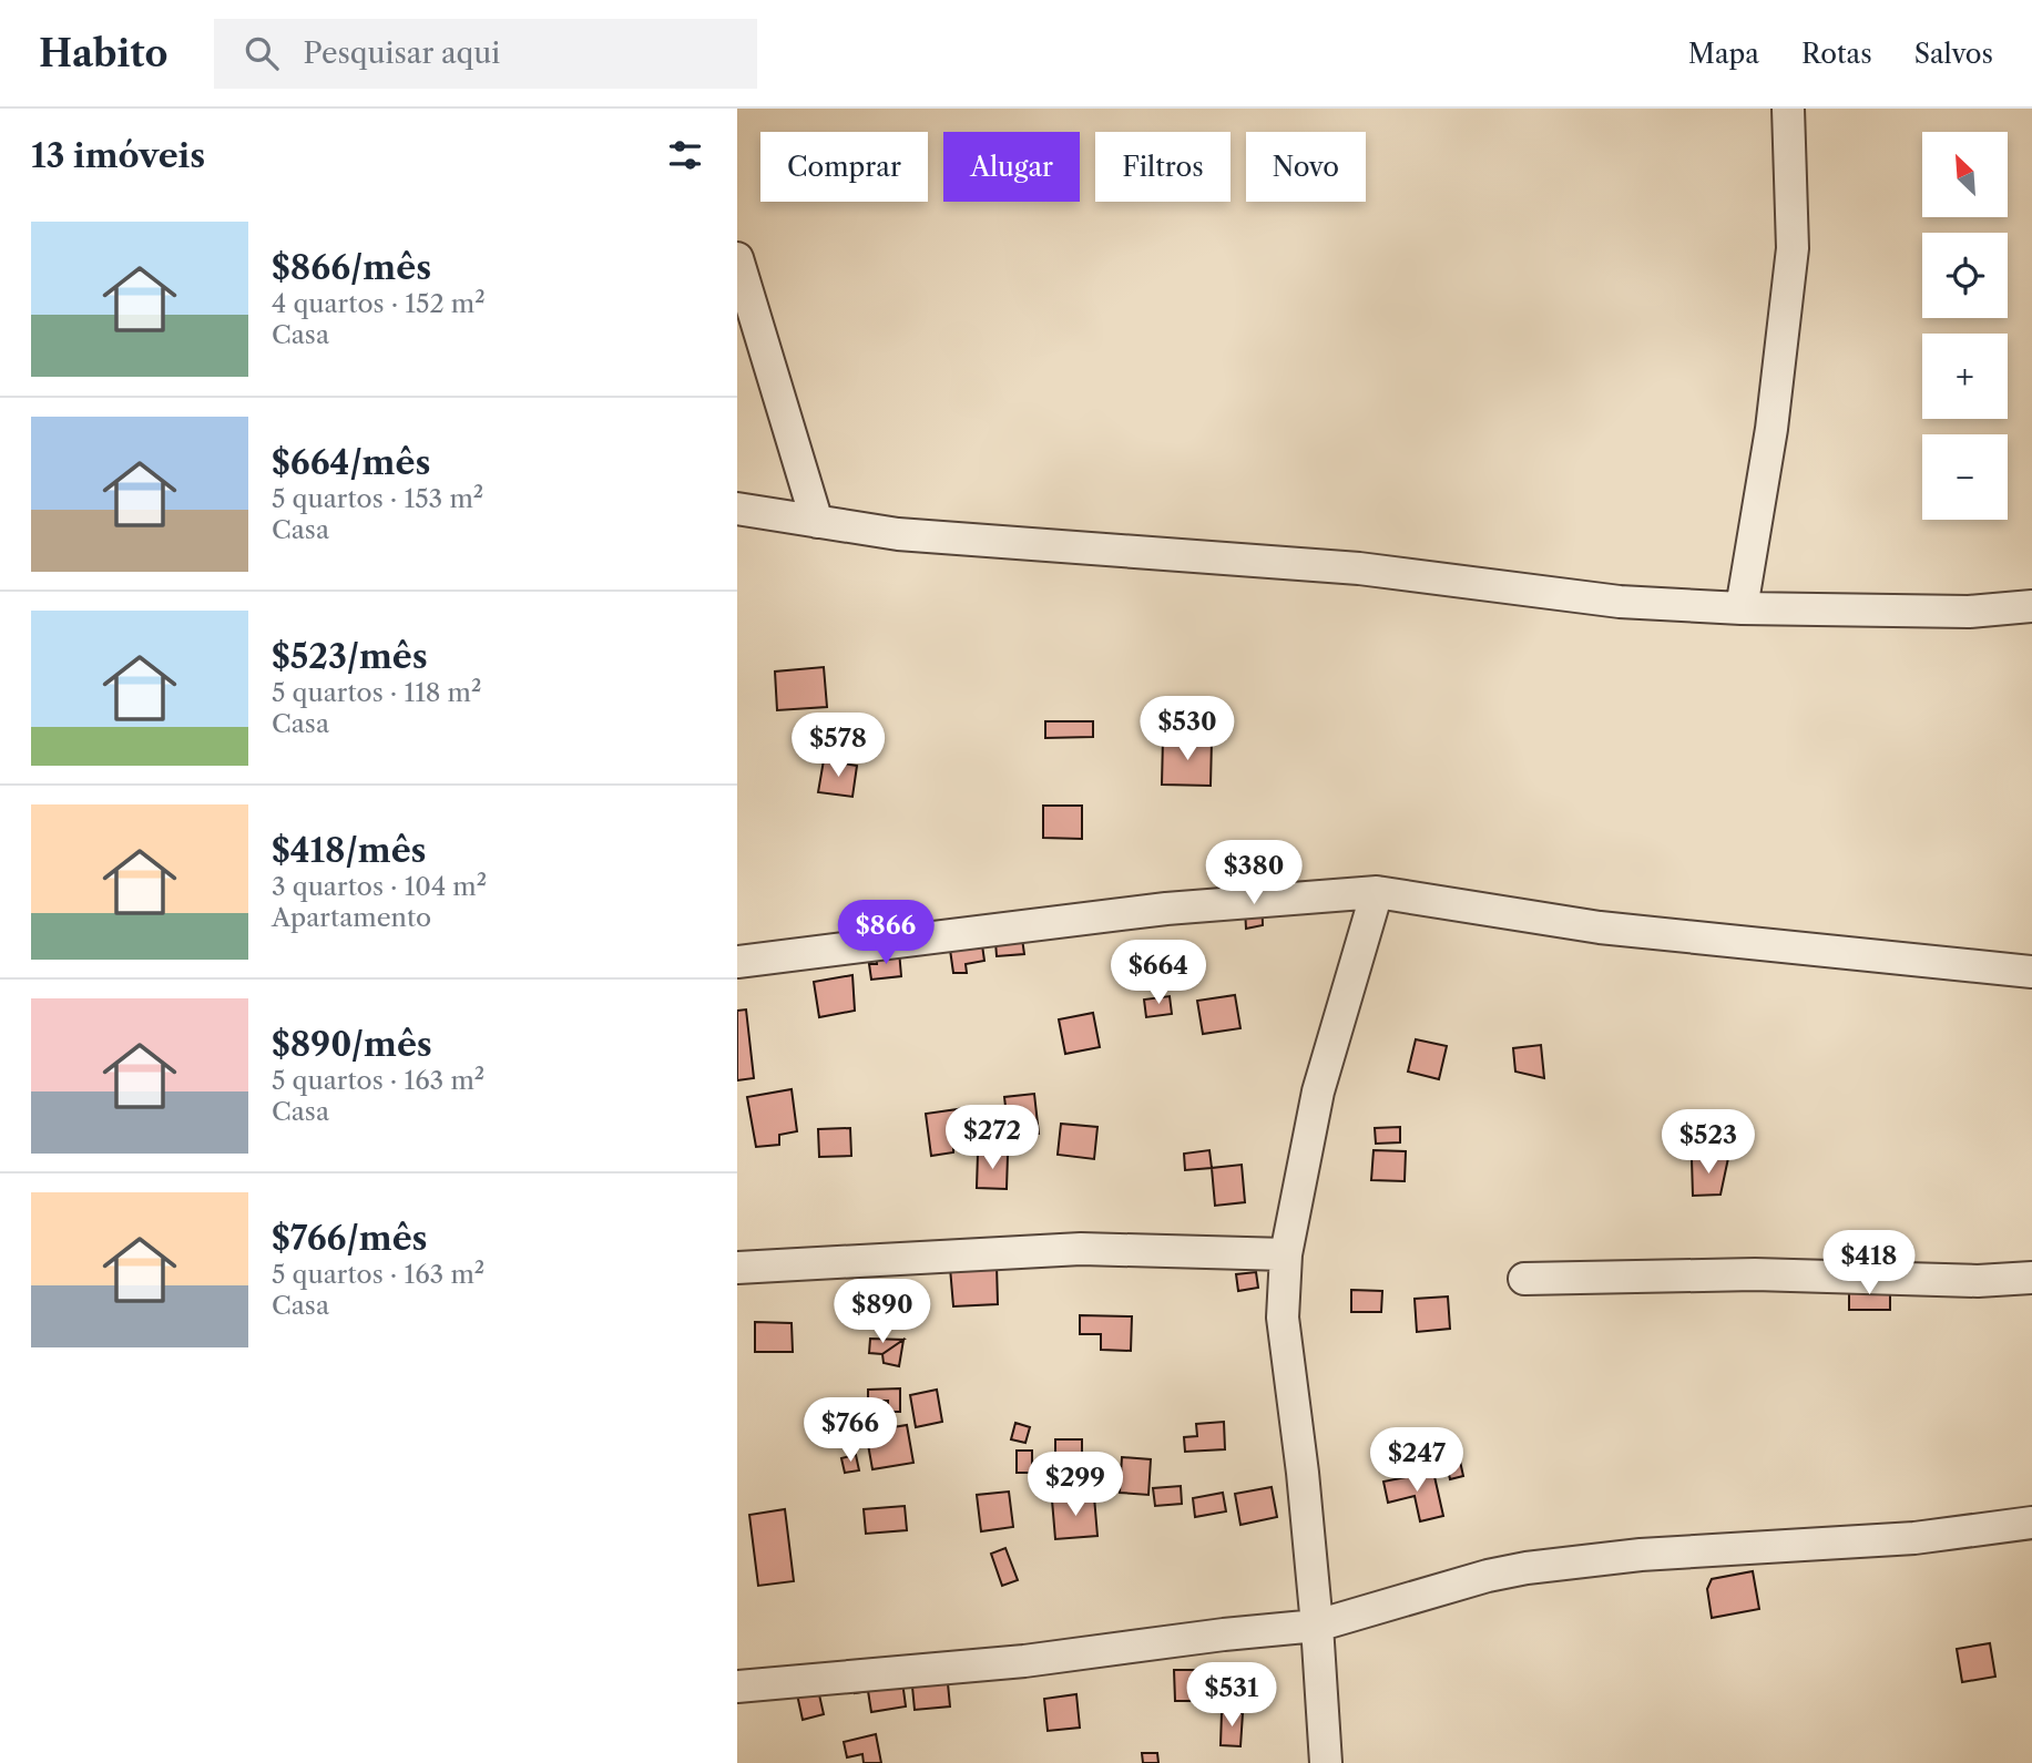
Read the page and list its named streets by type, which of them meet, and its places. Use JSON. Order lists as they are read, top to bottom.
{
  "north": "top left",
  "page": {
    "header": "Habito",
    "search": "Pesquisar aqui",
    "nav": ["Mapa", "Rotas", "Salvos"],
    "heading": "13 imóveis",
    "map_buttons": ["+", "−"],
    "chip": [
      "Comprar",
      "Alugar",
      "Filtros",
      "Novo"
    ],
    "list": [
      {
        "name": "$866/mês",
        "note": "4 quartos · 152 m² · Casa"
      },
      {
        "name": "$664/mês",
        "note": "5 quartos · 153 m² · Casa"
      },
      {
        "name": "$523/mês",
        "note": "5 quartos · 118 m² · Casa"
      },
      {
        "name": "$418/mês",
        "note": "3 quartos · 104 m² · Apartamento"
      },
      {
        "name": "$890/mês",
        "note": "5 quartos · 163 m² · Casa"
      },
      {
        "name": "$766/mês",
        "note": "5 quartos · 163 m² · Casa"
      }
    ],
    "price": [
      "$530",
      "$578",
      "$380",
      "$866",
      "$664",
      "$272",
      "$523",
      "$418",
      "$890",
      "$766",
      "$247",
      "$299",
      "$531"
    ]
  }
}
